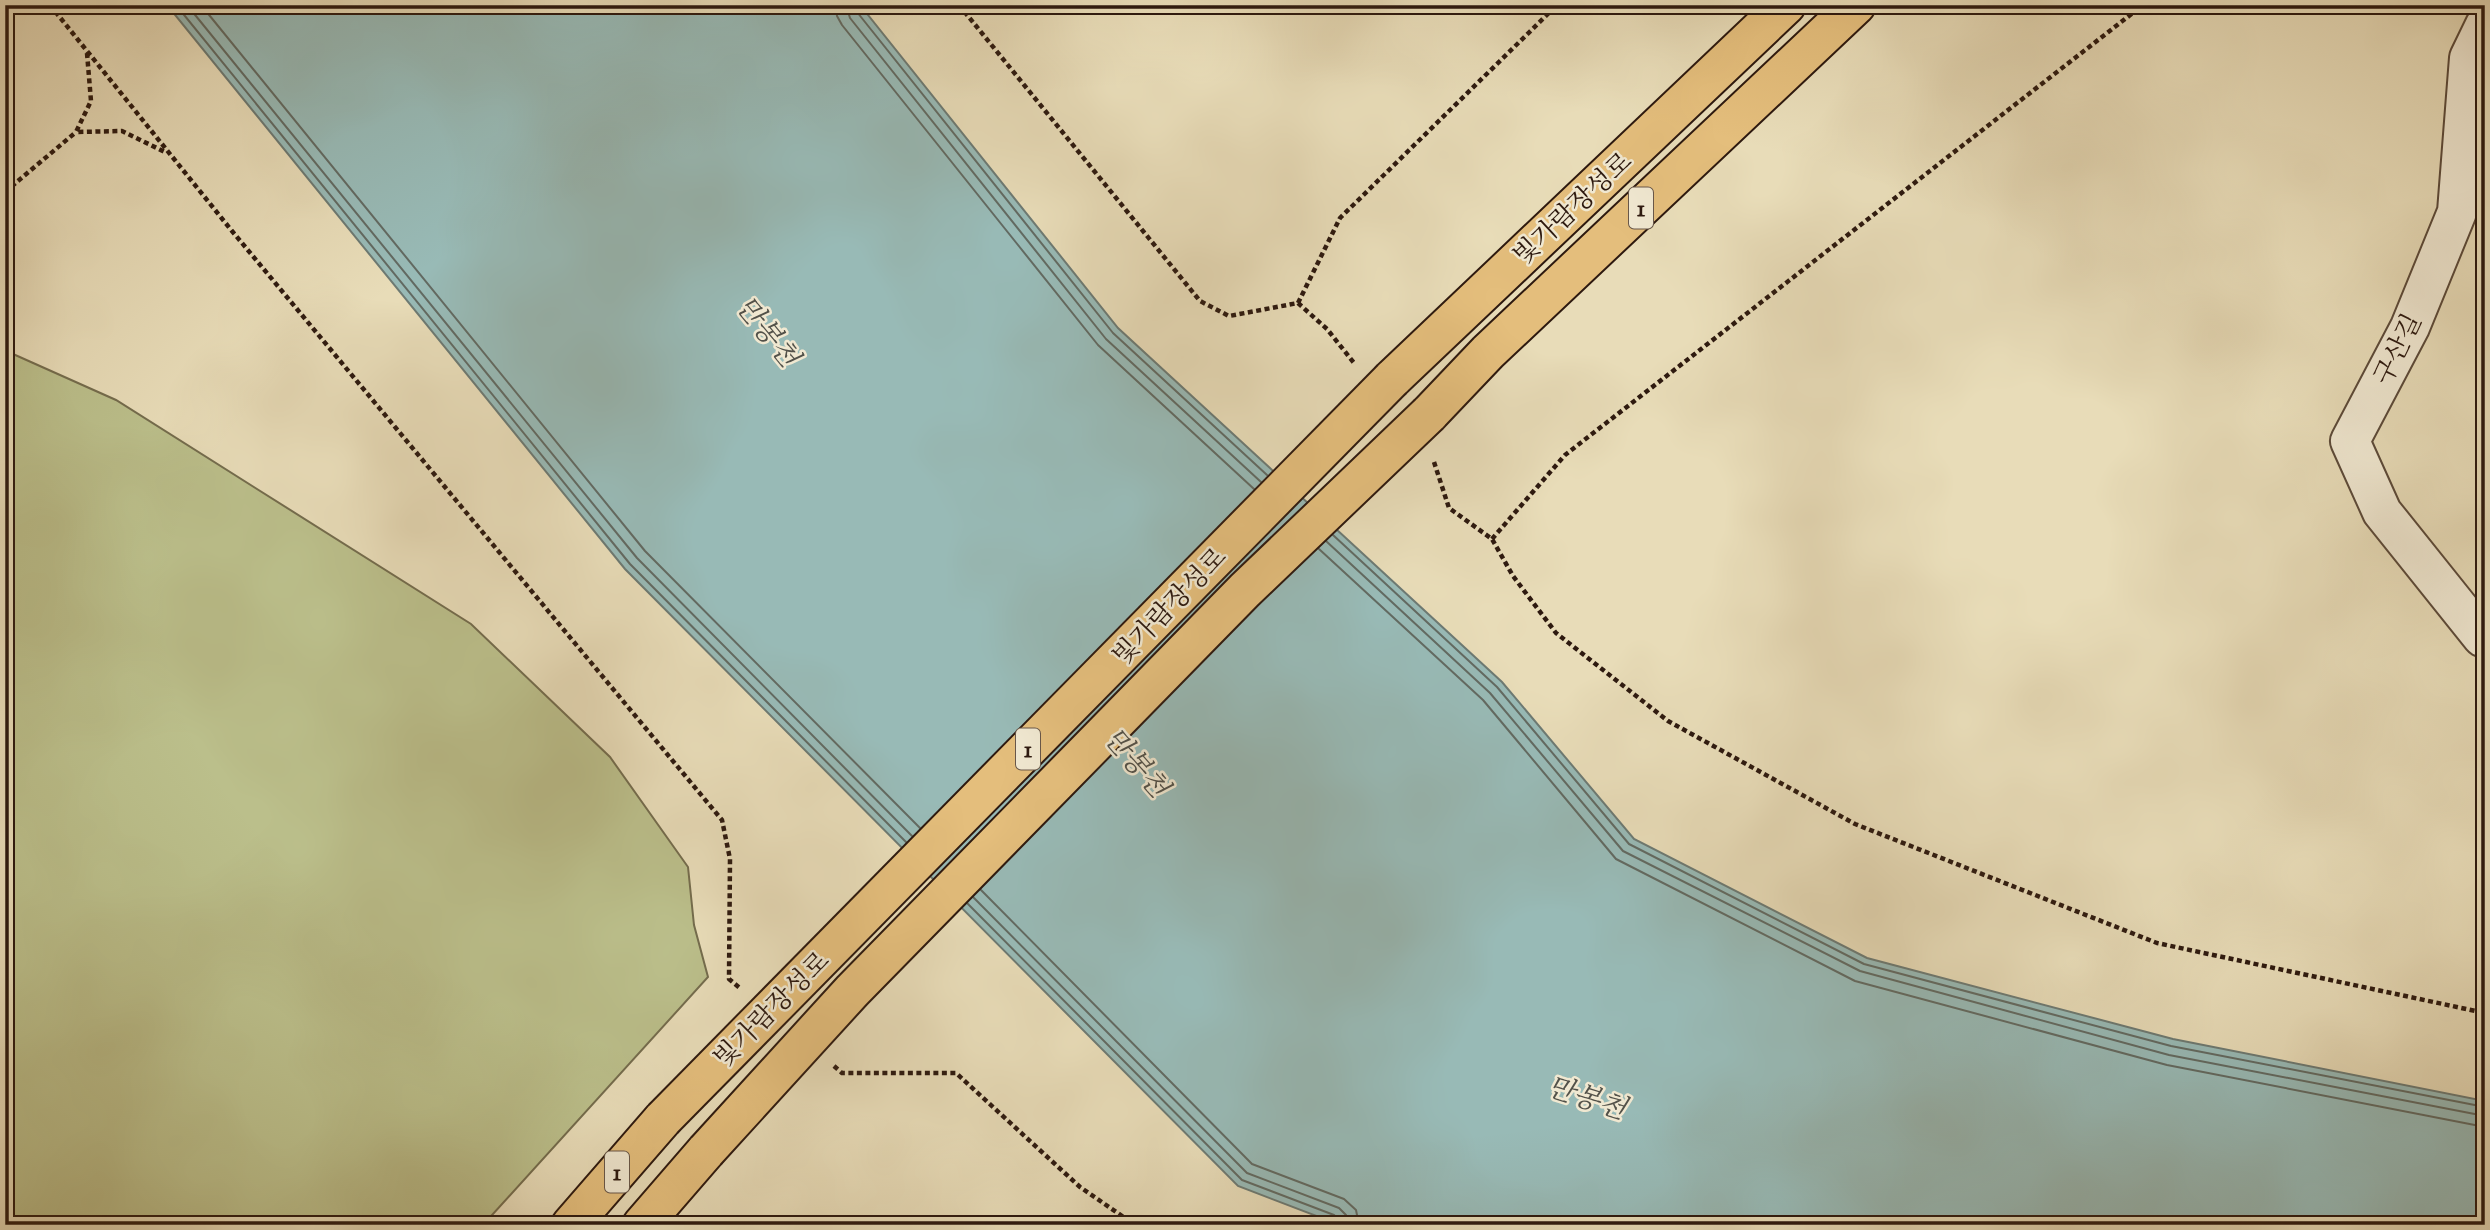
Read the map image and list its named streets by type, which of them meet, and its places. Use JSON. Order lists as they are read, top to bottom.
{
  "streets": {
    "highway": ["빛가람장성로", "1"],
    "street": ["구산길"]
  },
  "water": ["만봉천"]
}
